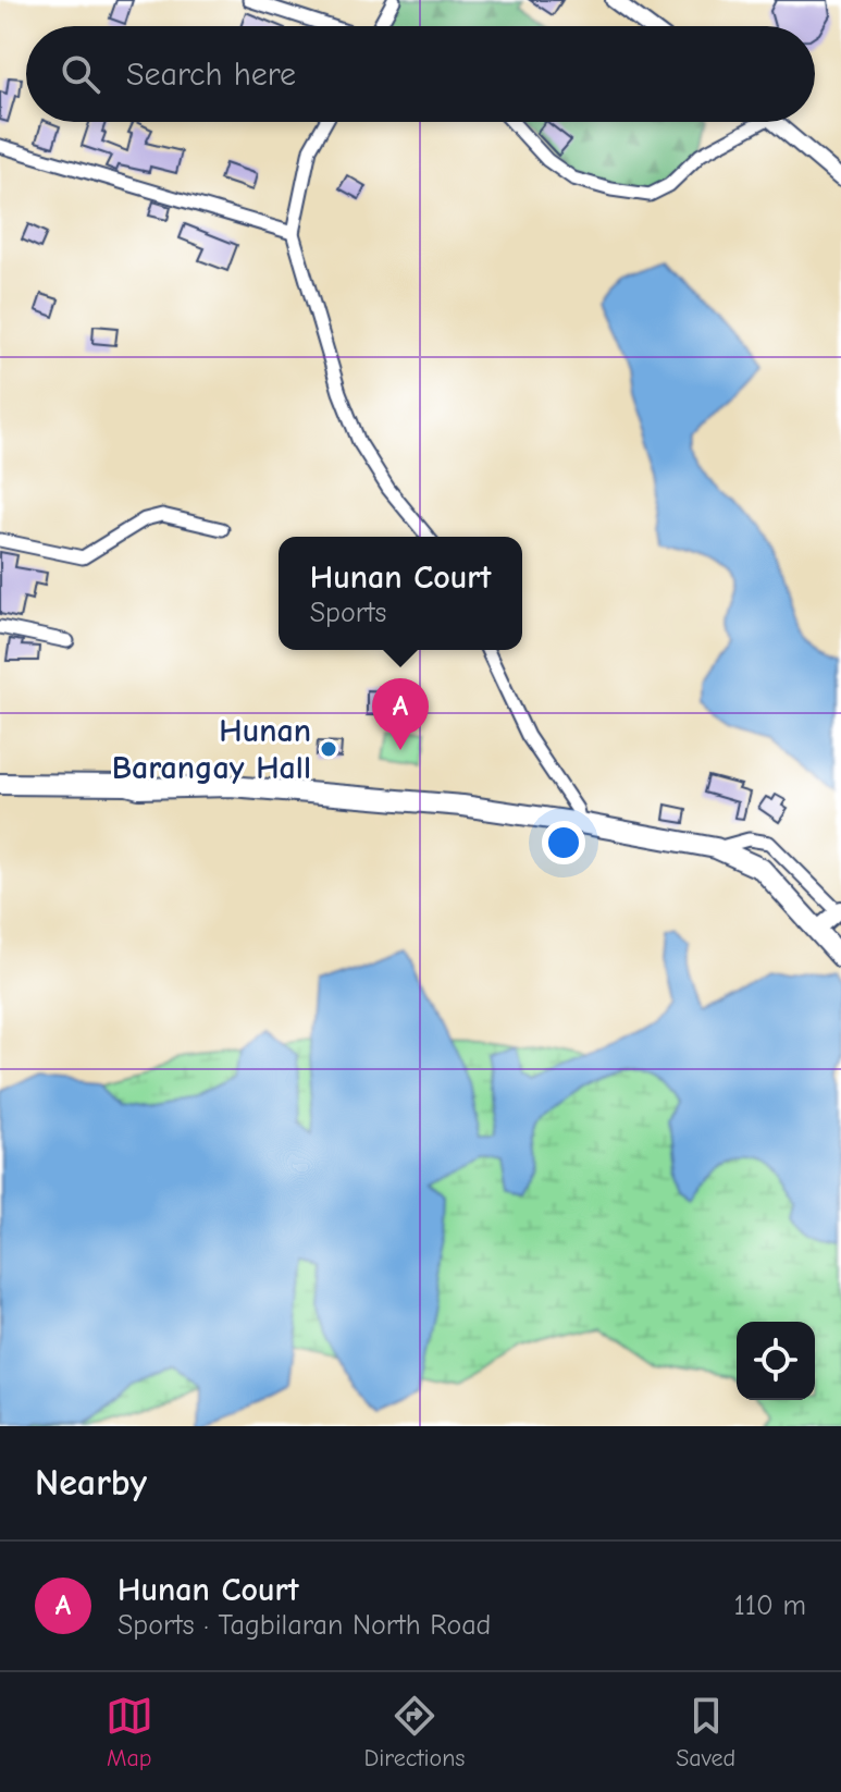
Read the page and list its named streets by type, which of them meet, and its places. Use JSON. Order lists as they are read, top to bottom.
{
  "places": ["Hunan Barangay Hall"],
  "page": {
    "search": "Search here",
    "popup": ["Hunan Court", "Sports"],
    "pins": "A",
    "heading": "Nearby",
    "list": [
      {
        "mark": "A",
        "name": "Hunan Court",
        "note": "Sports · Tagbilaran North Road",
        "value": "110 m"
      }
    ],
    "nav": ["Map", "Directions", "Saved"]
  }
}
